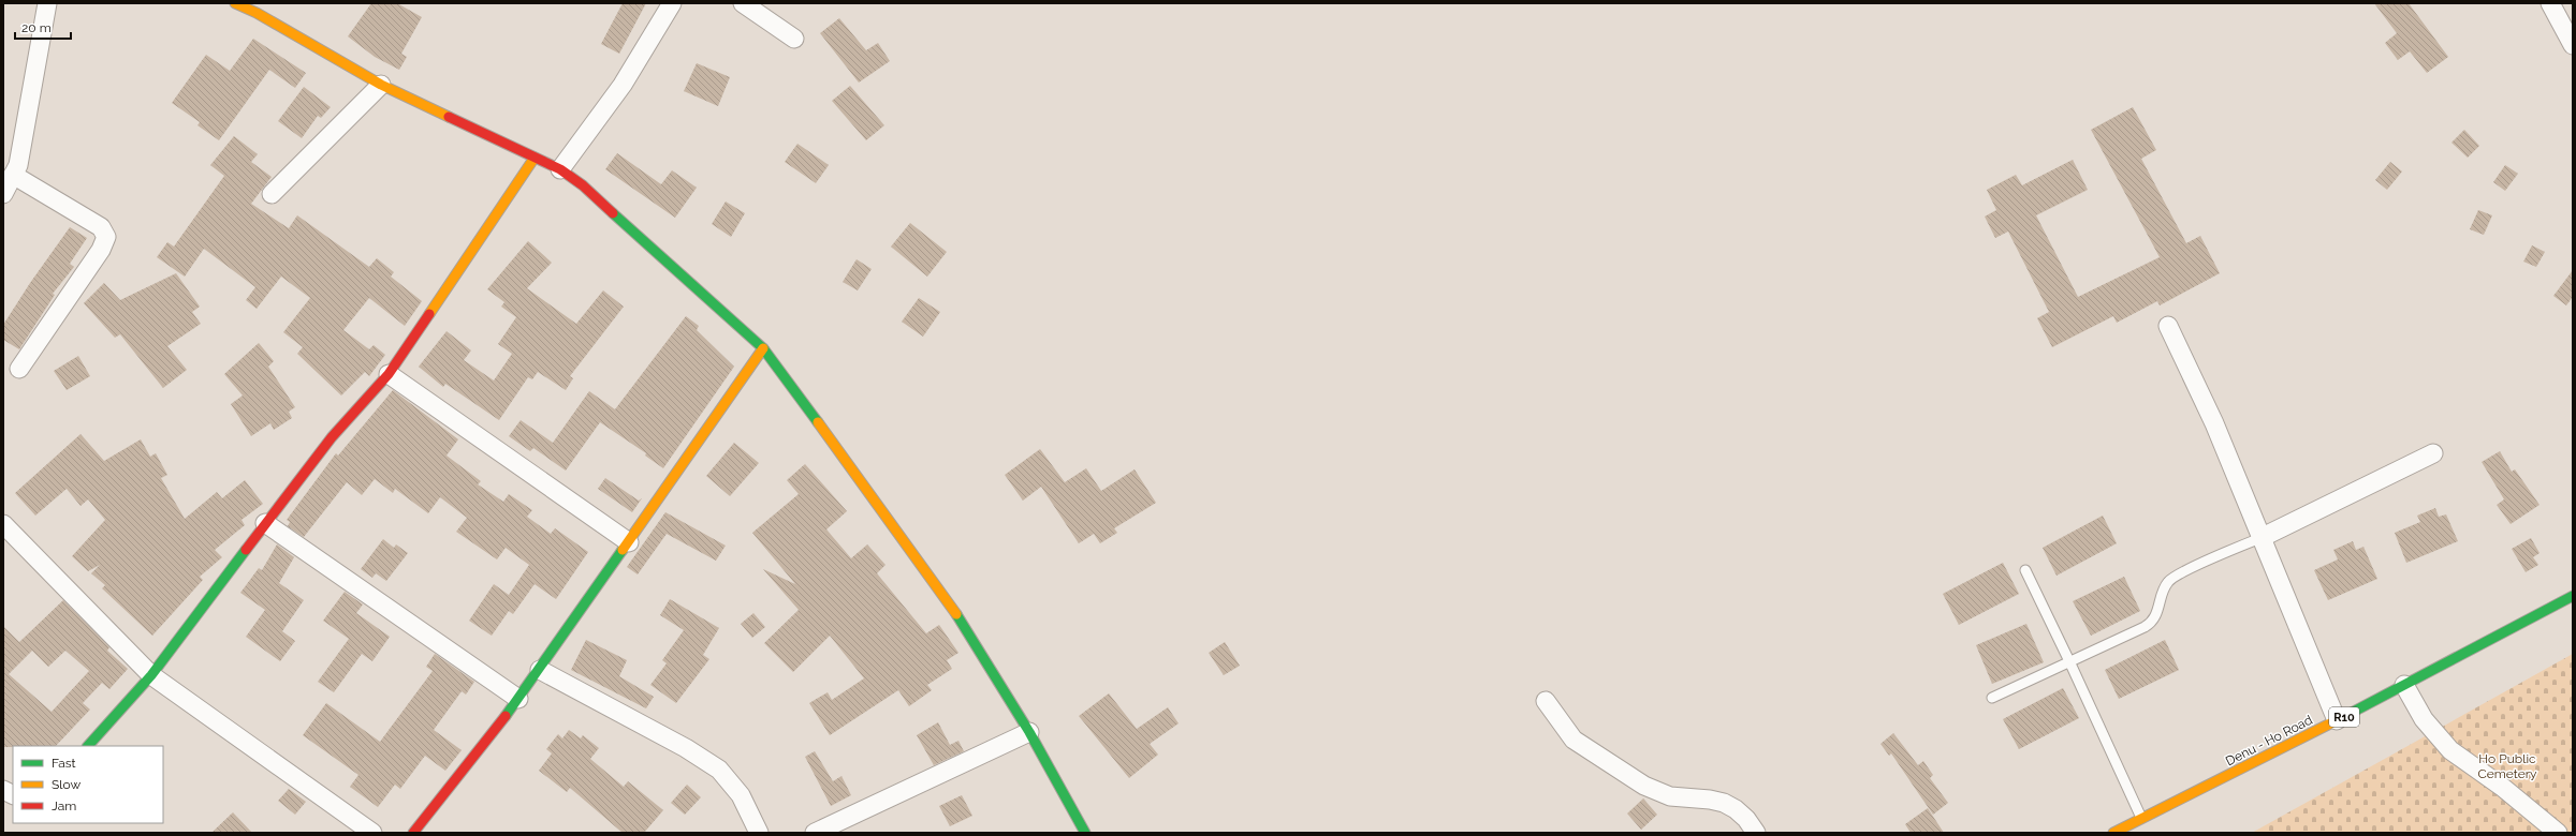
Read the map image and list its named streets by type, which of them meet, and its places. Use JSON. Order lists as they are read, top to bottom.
{
  "streets": {
    "street": ["R10", "Denu - Ho Road"]
  },
  "parks": ["Ho Public Cemetery"],
  "legend": ["Fast", "Slow", "Jam"],
  "scale_bar": "20 m"
}
